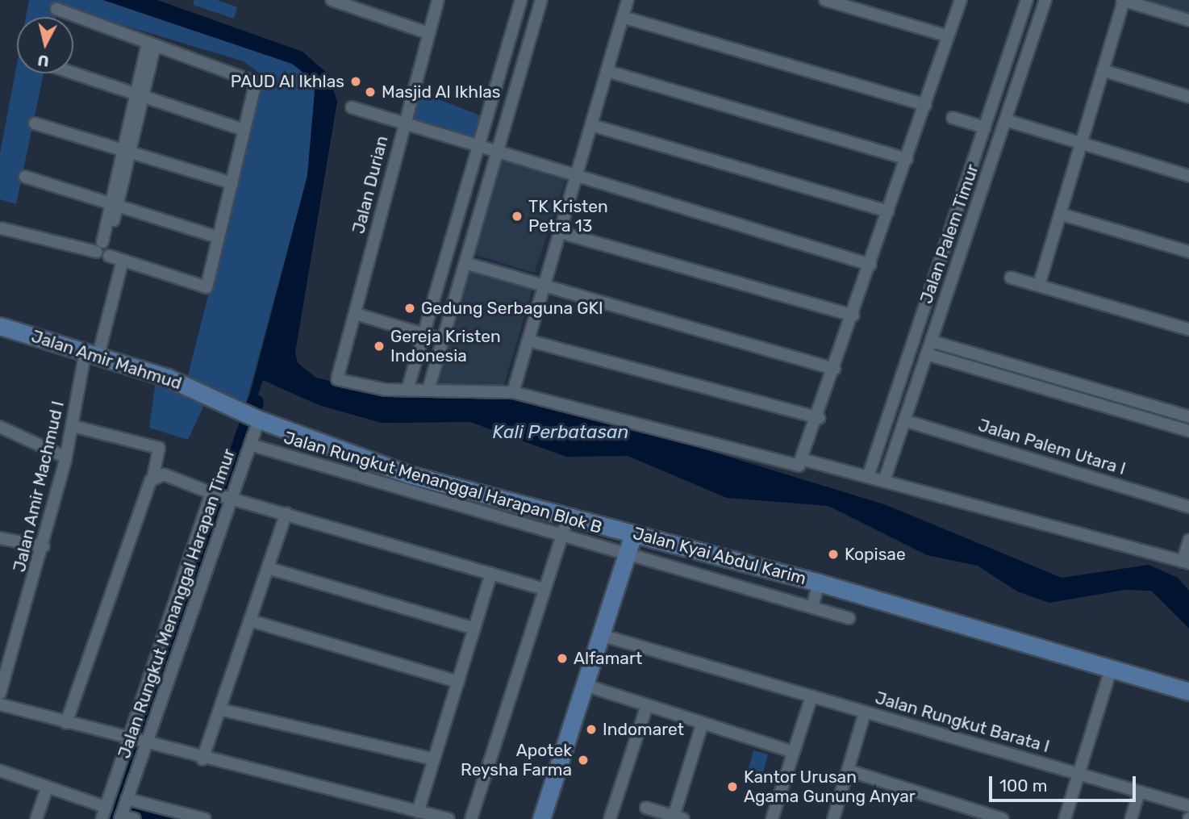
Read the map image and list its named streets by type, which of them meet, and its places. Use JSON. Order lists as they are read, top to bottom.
{
  "streets": {
    "street": [
      "Jalan Durian",
      "Jalan Palem Timur",
      "Jalan Amir Mahmud",
      "Jalan Palem Utara I",
      "Jalan Rungkut Menanggal Harapan Blok B",
      "Jalan Amir Machmud I",
      "Jalan Kyai Abdul Karim",
      "Jalan Rungkut Menanggal Harapan Timur",
      "Jalan Rungkut Barata I"
    ]
  },
  "crossings": [
    ["Jalan Palem Timur", "Jalan Palem Utara I"],
    ["Jalan Amir Mahmud", "Jalan Amir Machmud I"],
    ["Jalan Amir Mahmud", "Jalan Kyai Abdul Karim"],
    ["Jalan Amir Mahmud", "Jalan Rungkut Menanggal Harapan Timur"],
    ["Jalan Rungkut Menanggal Harapan Blok B", "Jalan Kyai Abdul Karim"],
    ["Jalan Rungkut Menanggal Harapan Blok B", "Jalan Rungkut Menanggal Harapan Timur"],
    ["Jalan Kyai Abdul Karim", "Jalan Rungkut Menanggal Harapan Timur"]
  ],
  "water": ["Kali Perbatasan"],
  "places": [
    "PAUD Al Ikhlas",
    "Masjid Al Ikhlas",
    "TK Kristen Petra 13",
    "Gedung Serbaguna GKI",
    "Gereja Kristen Indonesia",
    "Kopisae",
    "Alfamart",
    "Indomaret",
    "Apotek Reysha Farma",
    "Kantor Urusan Agama Gunung Anyar"
  ],
  "scale_bar": "100 m",
  "north": "bottom"
}
